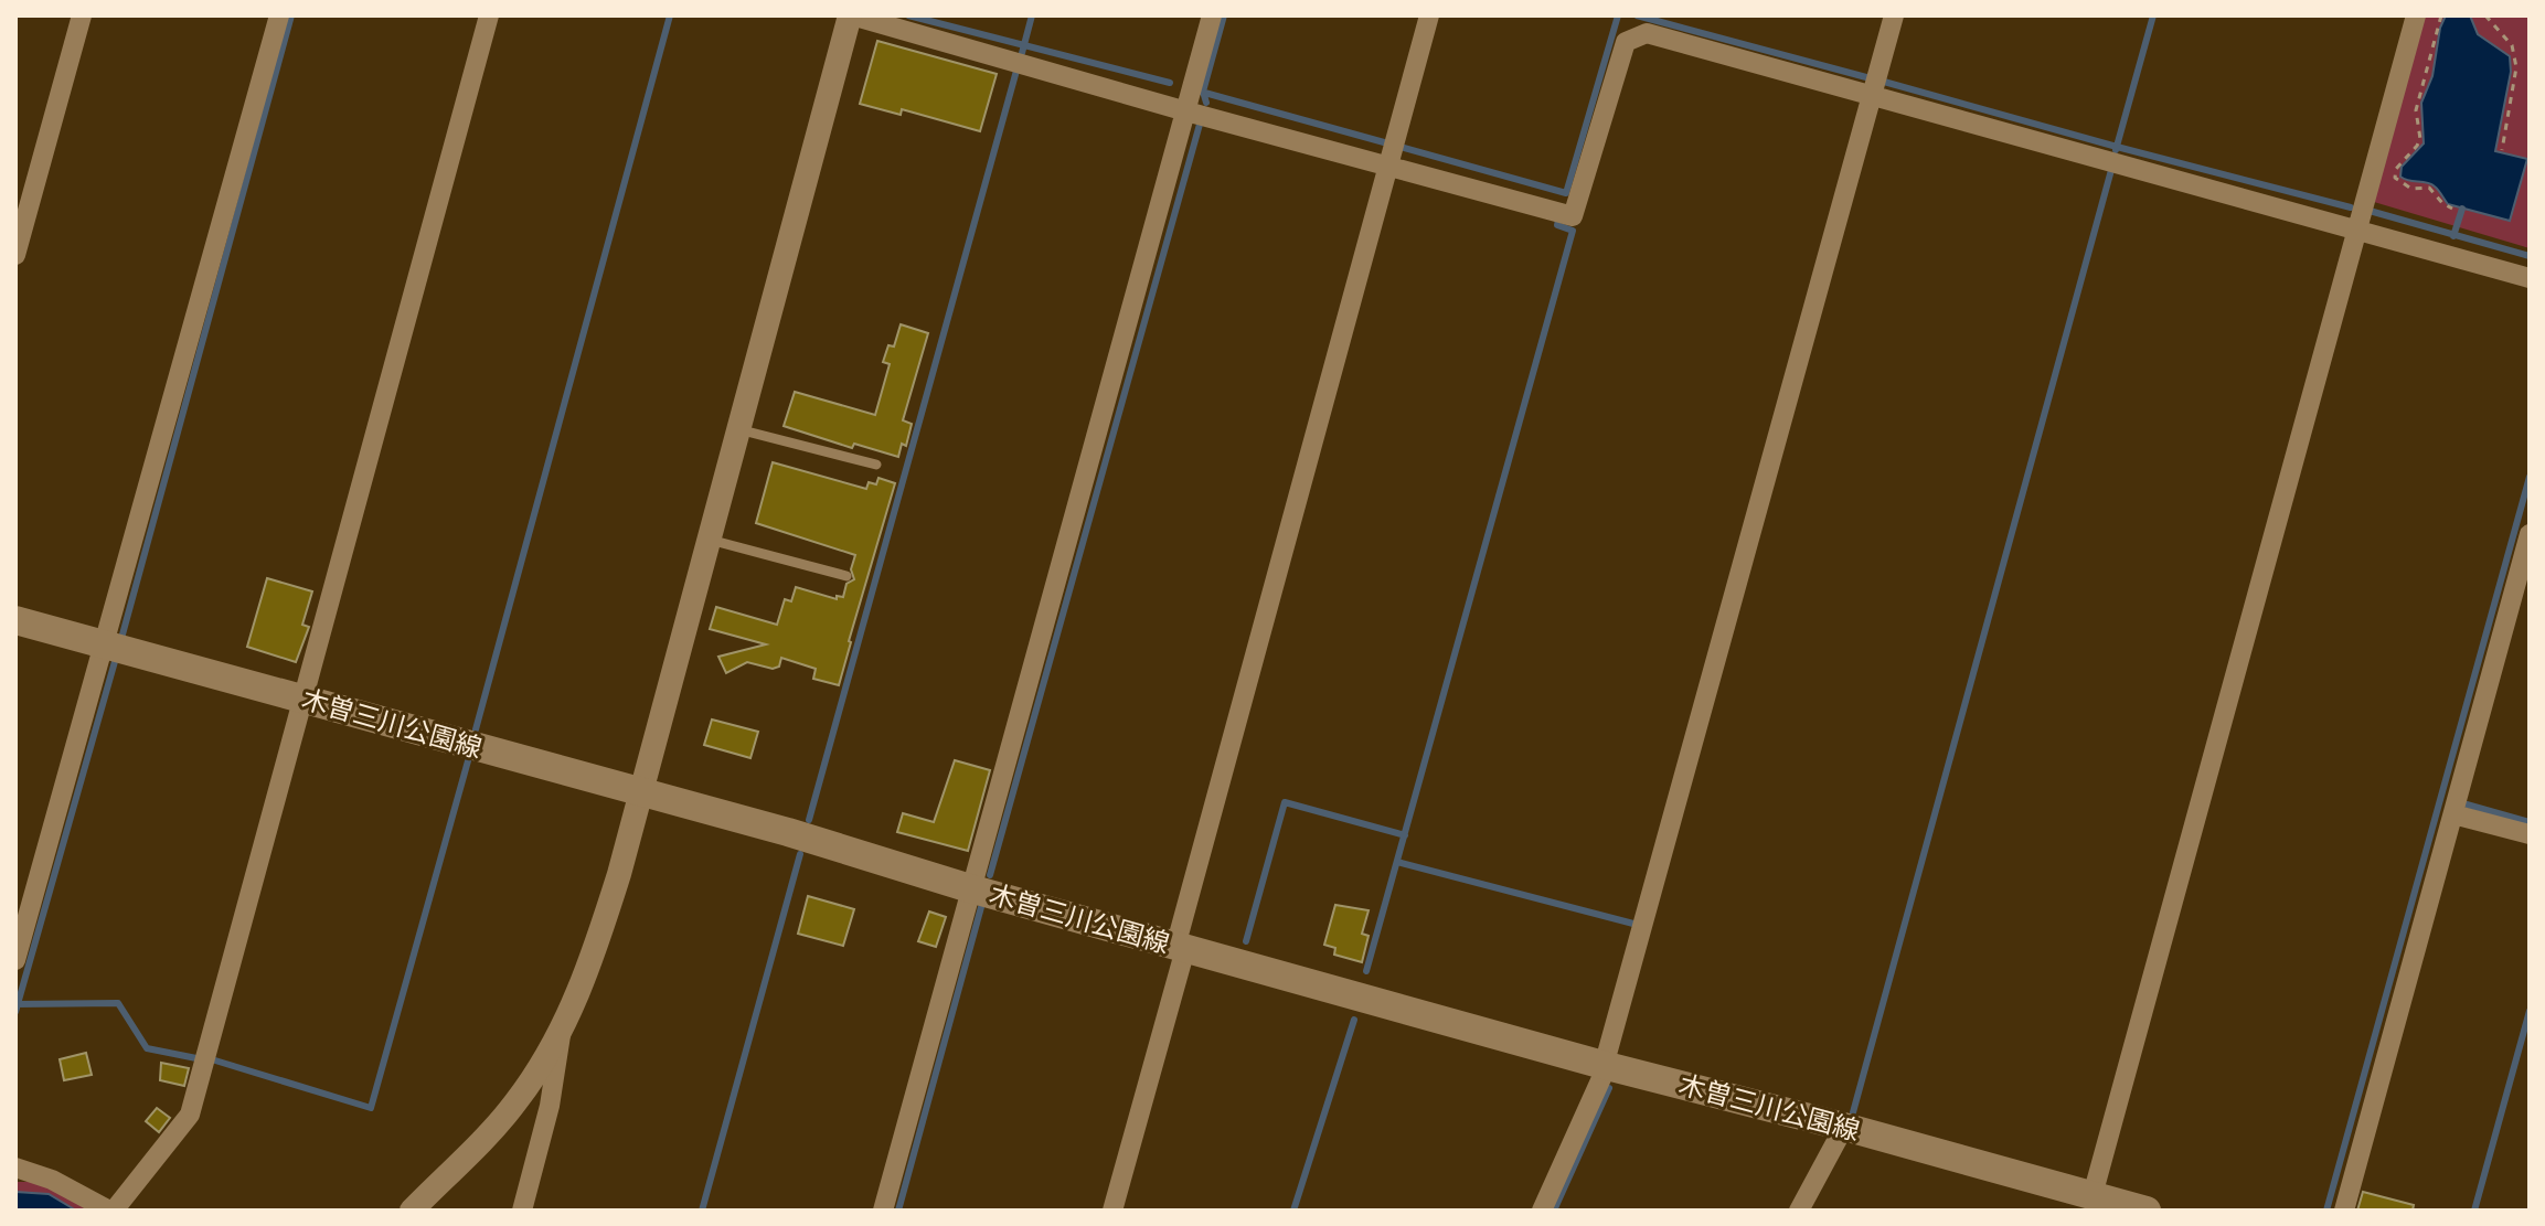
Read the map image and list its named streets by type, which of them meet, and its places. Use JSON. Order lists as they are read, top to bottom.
{
  "streets": {
    "main road": ["木曽三川公園線"]
  }
}
